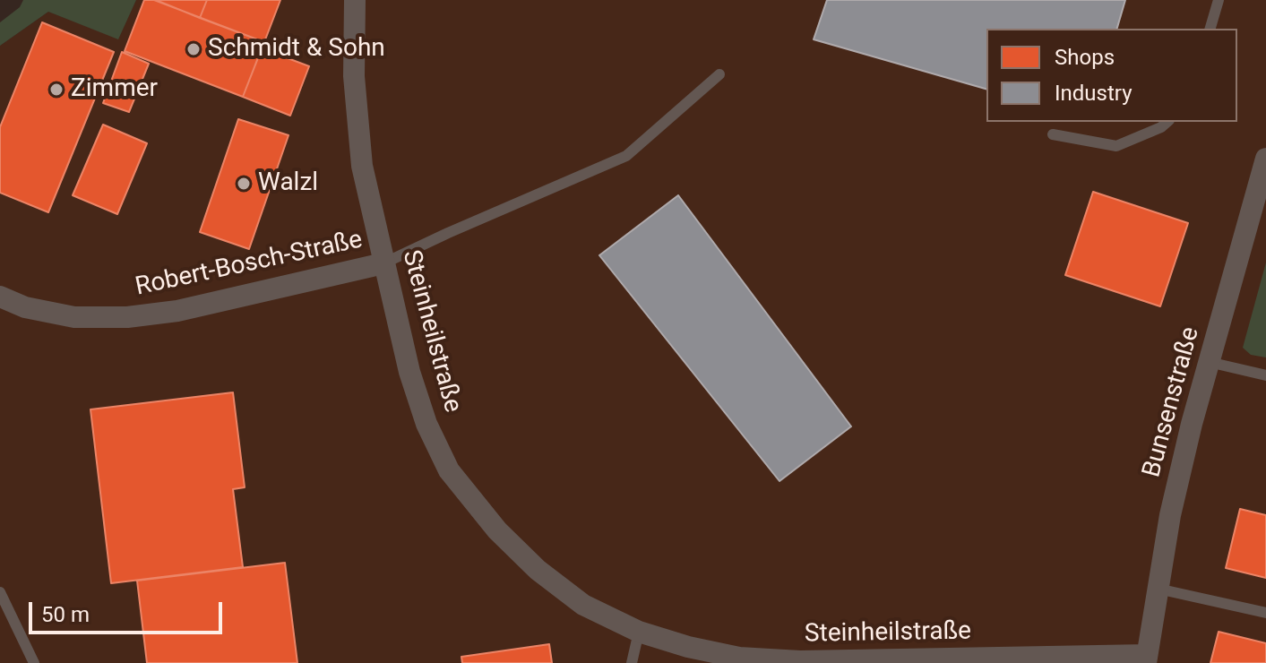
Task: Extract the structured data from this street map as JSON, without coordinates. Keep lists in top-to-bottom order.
{
  "streets": {
    "street": ["Robert-Bosch-Straße", "Steinheilstraße", "Bunsenstraße"]
  },
  "crossings": [
    ["Robert-Bosch-Straße", "Steinheilstraße"],
    ["Steinheilstraße", "Bunsenstraße"]
  ],
  "places": ["Schmidt & Sohn", "Zimmer", "Walzl"],
  "legend": ["Shops", "Industry"],
  "scale_bar": "50 m"
}
